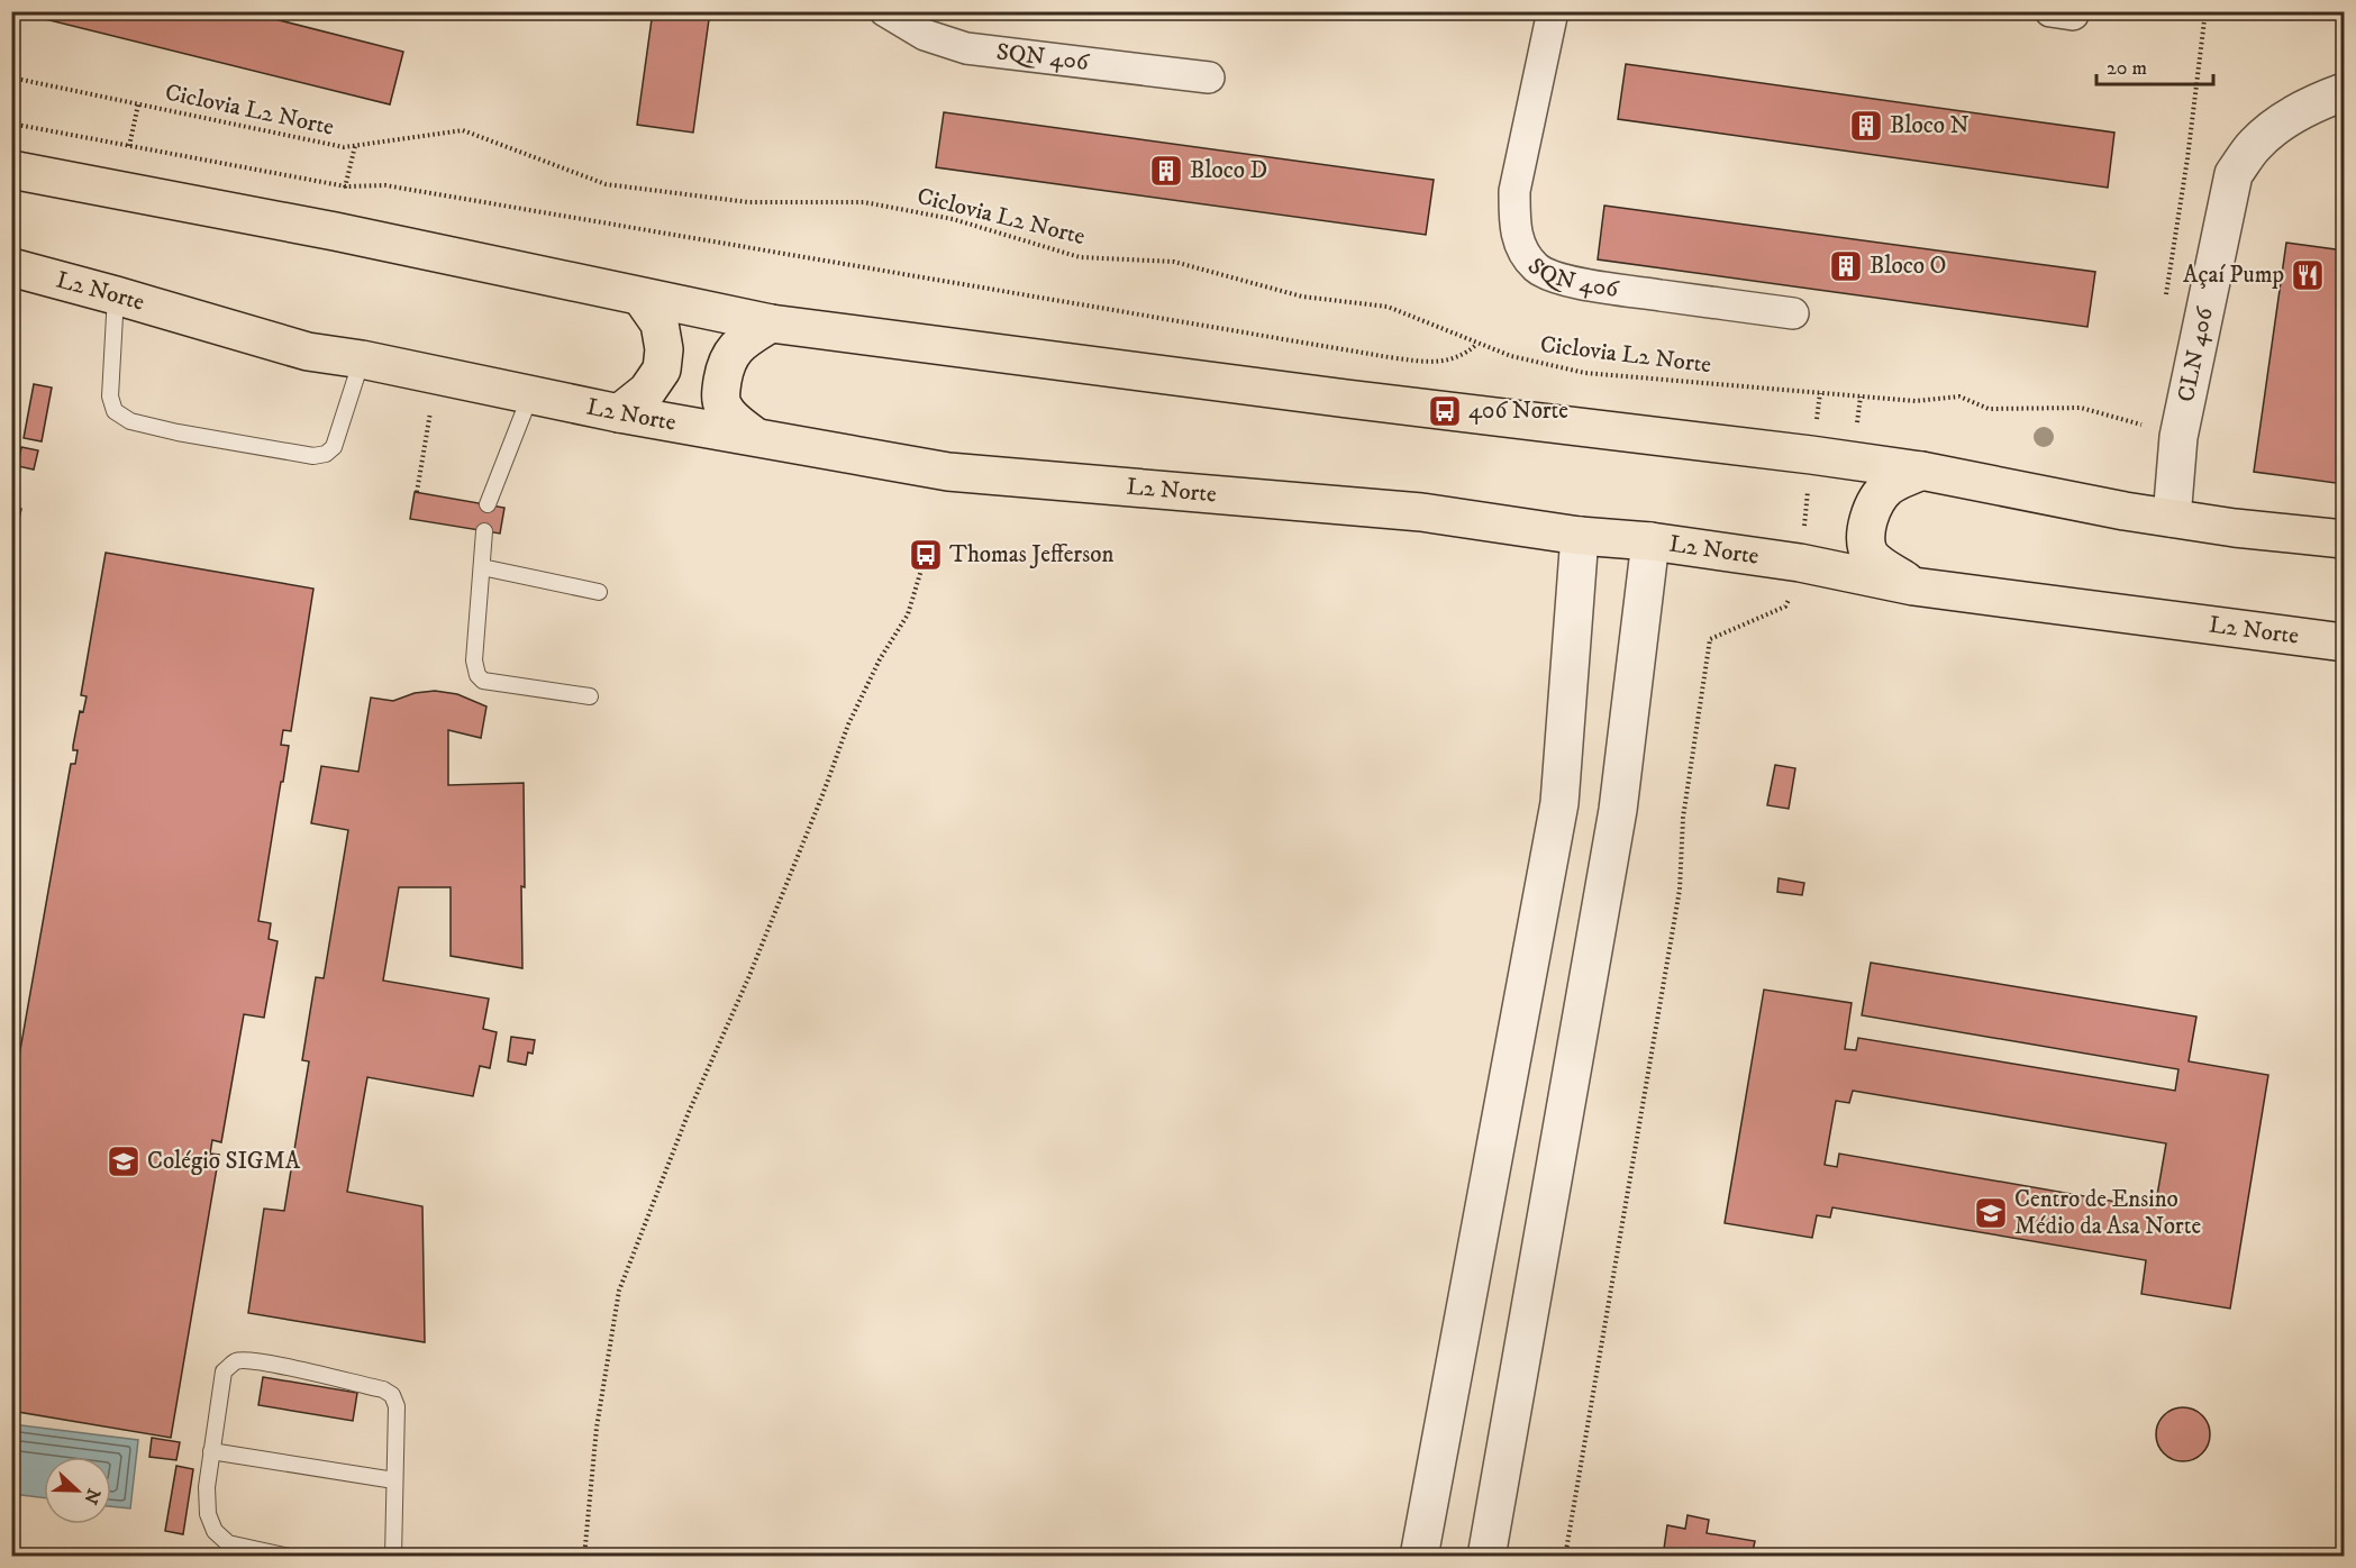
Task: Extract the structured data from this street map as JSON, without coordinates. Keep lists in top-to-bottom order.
{
  "streets": {
    "main road": ["L2 Norte"],
    "street": ["SQN 406", "CLN 406"],
    "path": ["Ciclovia L2 Norte"]
  },
  "crossings": [
    ["Ciclovia L2 Norte", "CLN 406"]
  ],
  "places": {
    "building": ["Bloco N", "Bloco D", "Bloco O"],
    "restaurant": ["Açaí Pump"],
    "bus stop": ["406 Norte", "Thomas Jefferson"],
    "school or university": ["Colégio SIGMA", "Centro de Ensino Médio da Asa Norte"]
  },
  "scale_bar": "20 m",
  "north": "right"
}
